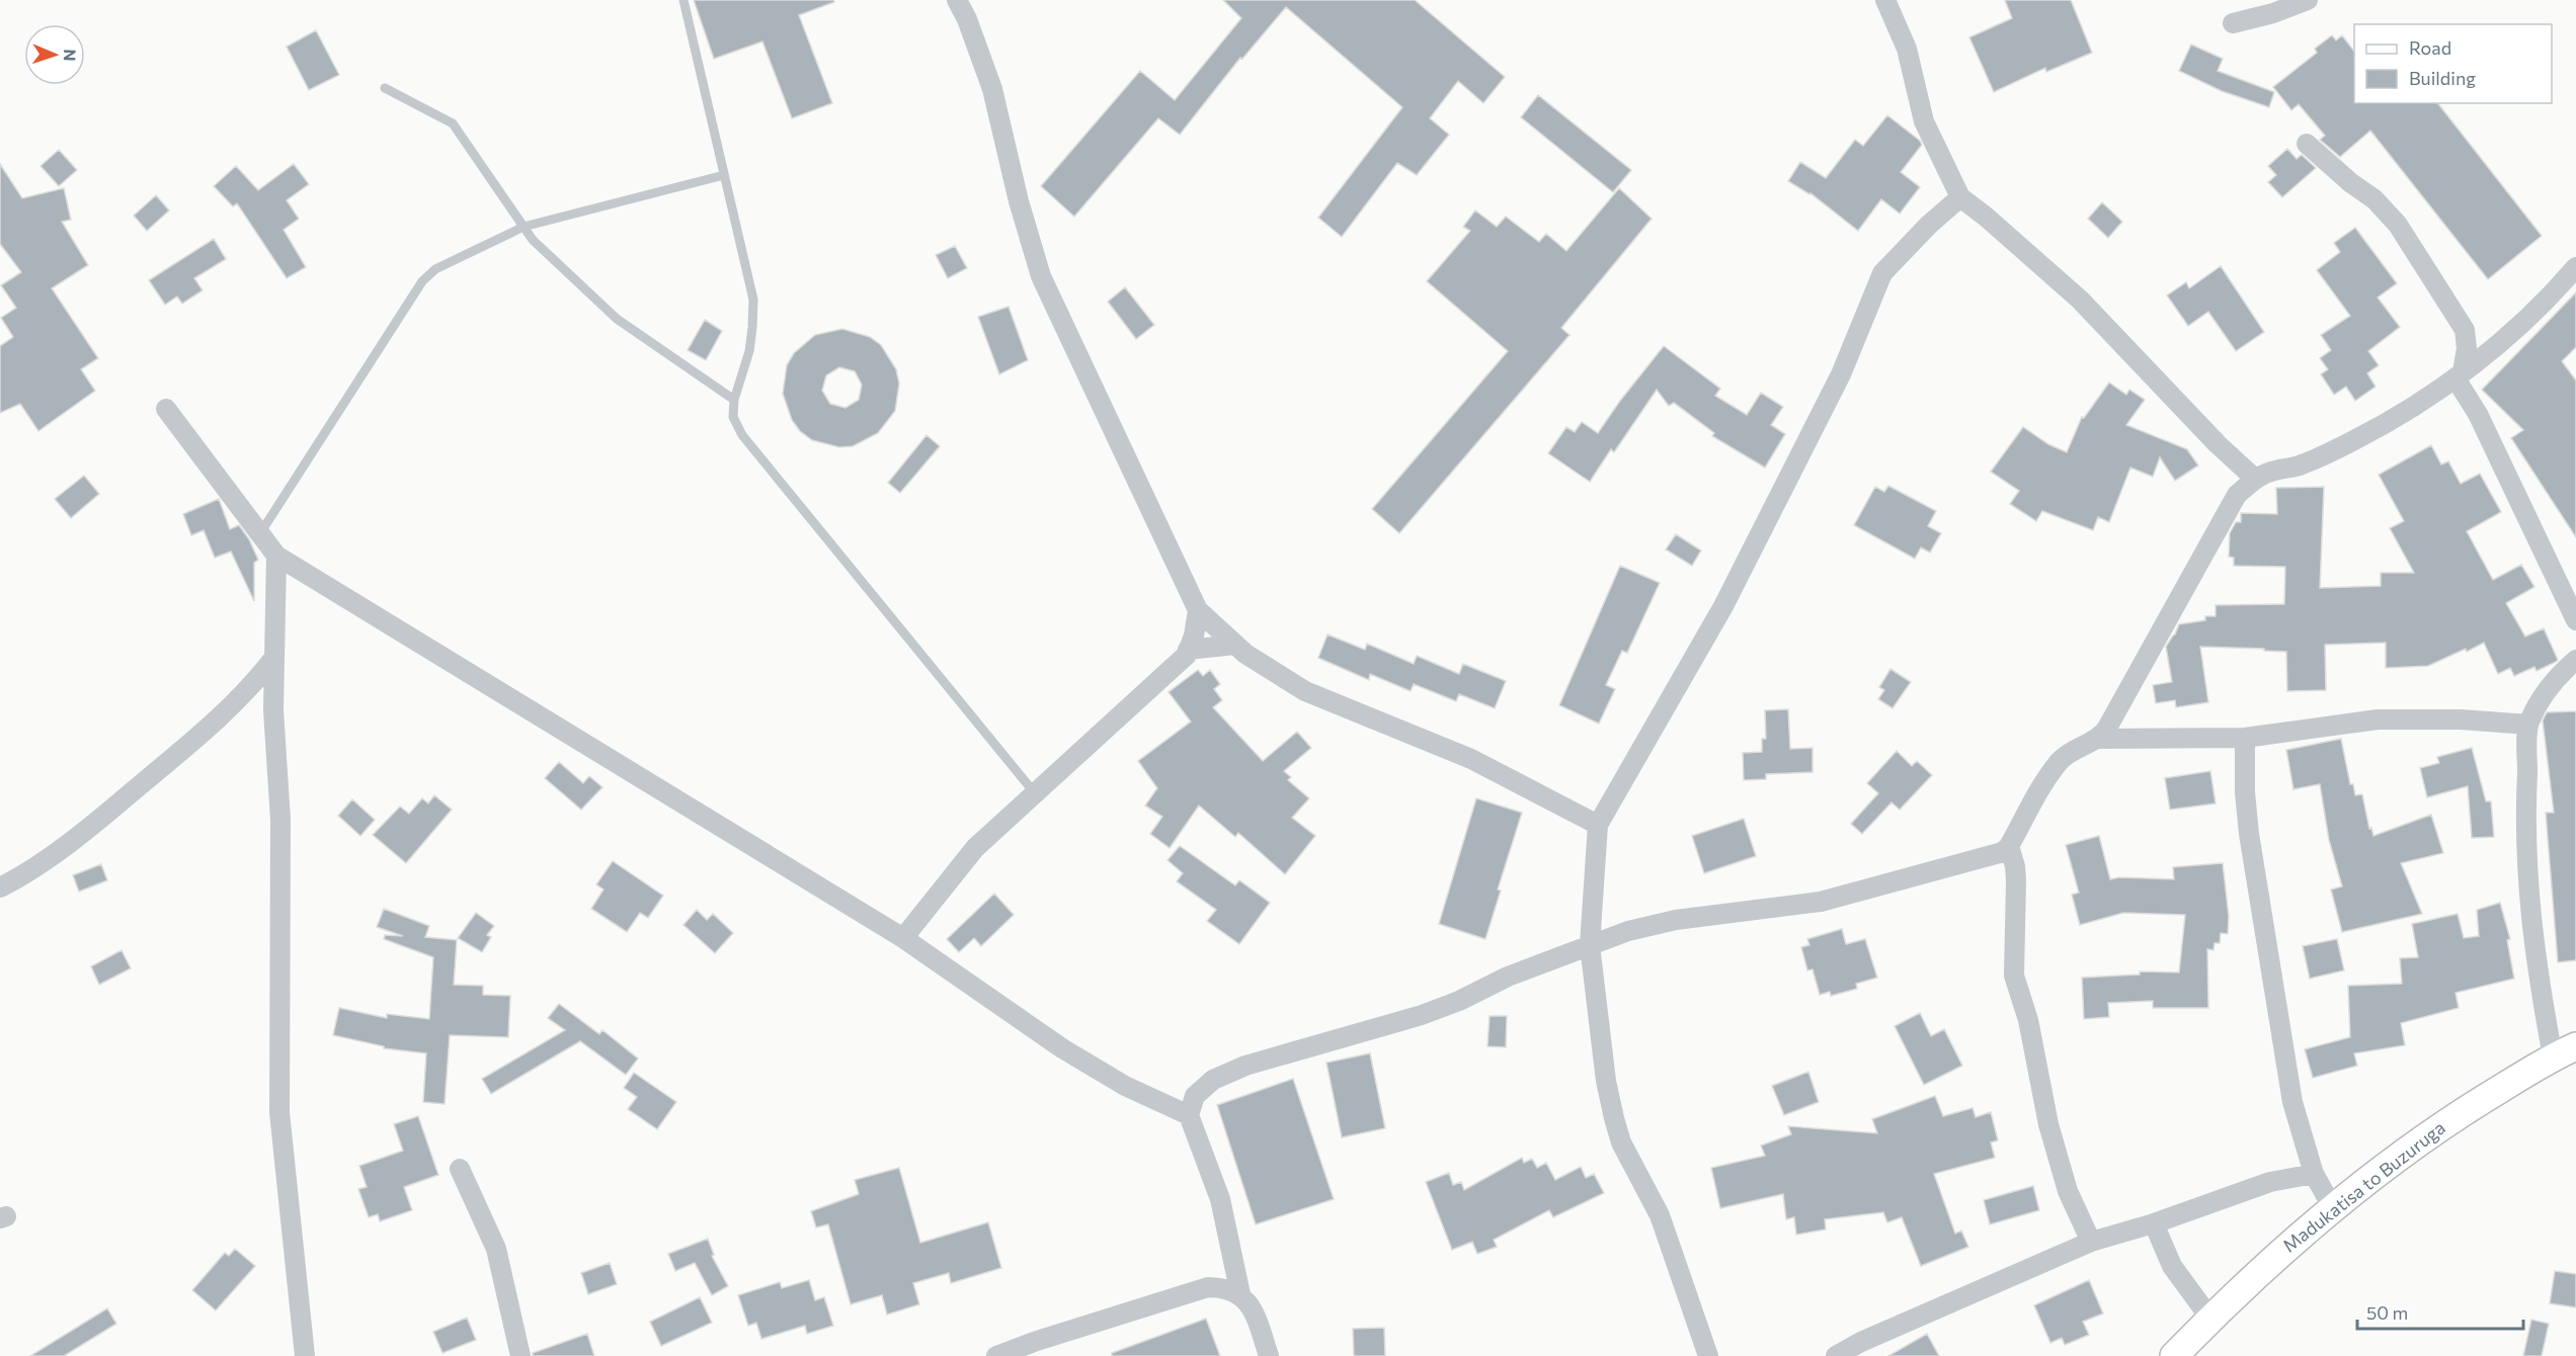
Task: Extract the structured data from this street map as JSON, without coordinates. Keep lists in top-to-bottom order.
{
  "streets": {
    "main road": ["Madukatisa to Buzuruga"]
  },
  "legend": ["Road", "Building"],
  "scale_bar": "50 m",
  "north": "right"
}
